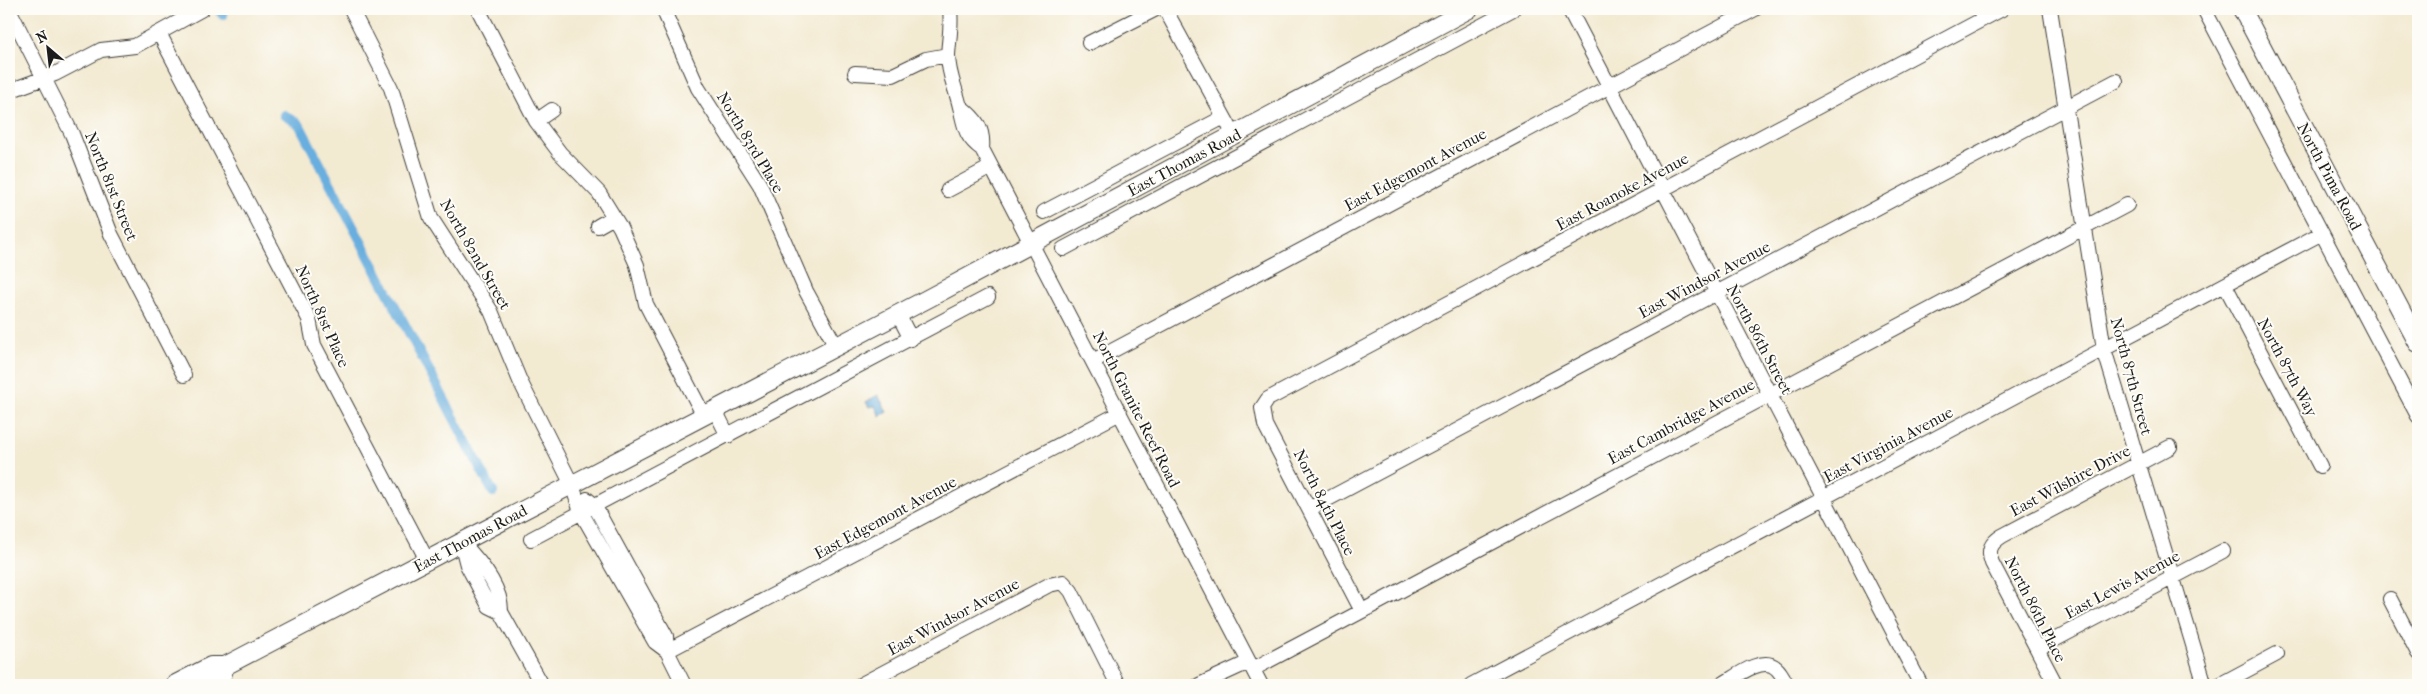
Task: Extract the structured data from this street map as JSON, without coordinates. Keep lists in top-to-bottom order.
{
  "streets": {
    "main road": ["East Thomas Road", "North Pima Road"],
    "street": [
      "North 83rd Place",
      "East Edgemont Avenue",
      "North 81st Street",
      "East Roanoke Avenue",
      "North 82nd Street",
      "East Windsor Avenue",
      "North 81st Place",
      "North 86th Street",
      "North 87th Way",
      "North 87th Street",
      "North Granite Reef Road",
      "East Cambridge Avenue",
      "East Virginia Avenue",
      "East Wilshire Drive",
      "North 84th Place",
      "East Lewis Avenue",
      "North 86th Place"
    ]
  },
  "crossings": [
    ["North 83rd Place", "East Thomas Road"],
    ["East Thomas Road", "North 82nd Street"],
    ["East Thomas Road", "North 81st Place"],
    ["East Thomas Road", "North Granite Reef Road"],
    ["East Edgemont Avenue", "North 82nd Street"],
    ["East Edgemont Avenue", "North 86th Street"],
    ["East Edgemont Avenue", "North Granite Reef Road"],
    ["East Roanoke Avenue", "North 86th Street"],
    ["East Roanoke Avenue", "North 84th Place"],
    ["East Windsor Avenue", "North 86th Street"],
    ["East Windsor Avenue", "North 87th Street"],
    ["East Windsor Avenue", "North 84th Place"],
    ["North 86th Street", "East Cambridge Avenue"],
    ["North 86th Street", "East Virginia Avenue"],
    ["North 87th Way", "East Virginia Avenue"],
    ["North 87th Street", "East Cambridge Avenue"],
    ["North 87th Street", "East Virginia Avenue"],
    ["North 87th Street", "East Wilshire Drive"],
    ["North 87th Street", "East Lewis Avenue"],
    ["North Granite Reef Road", "East Cambridge Avenue"],
    ["East Cambridge Avenue", "North 84th Place"],
    ["East Wilshire Drive", "North 86th Place"],
    ["East Lewis Avenue", "North 86th Place"]
  ],
  "north": "top left"
}
